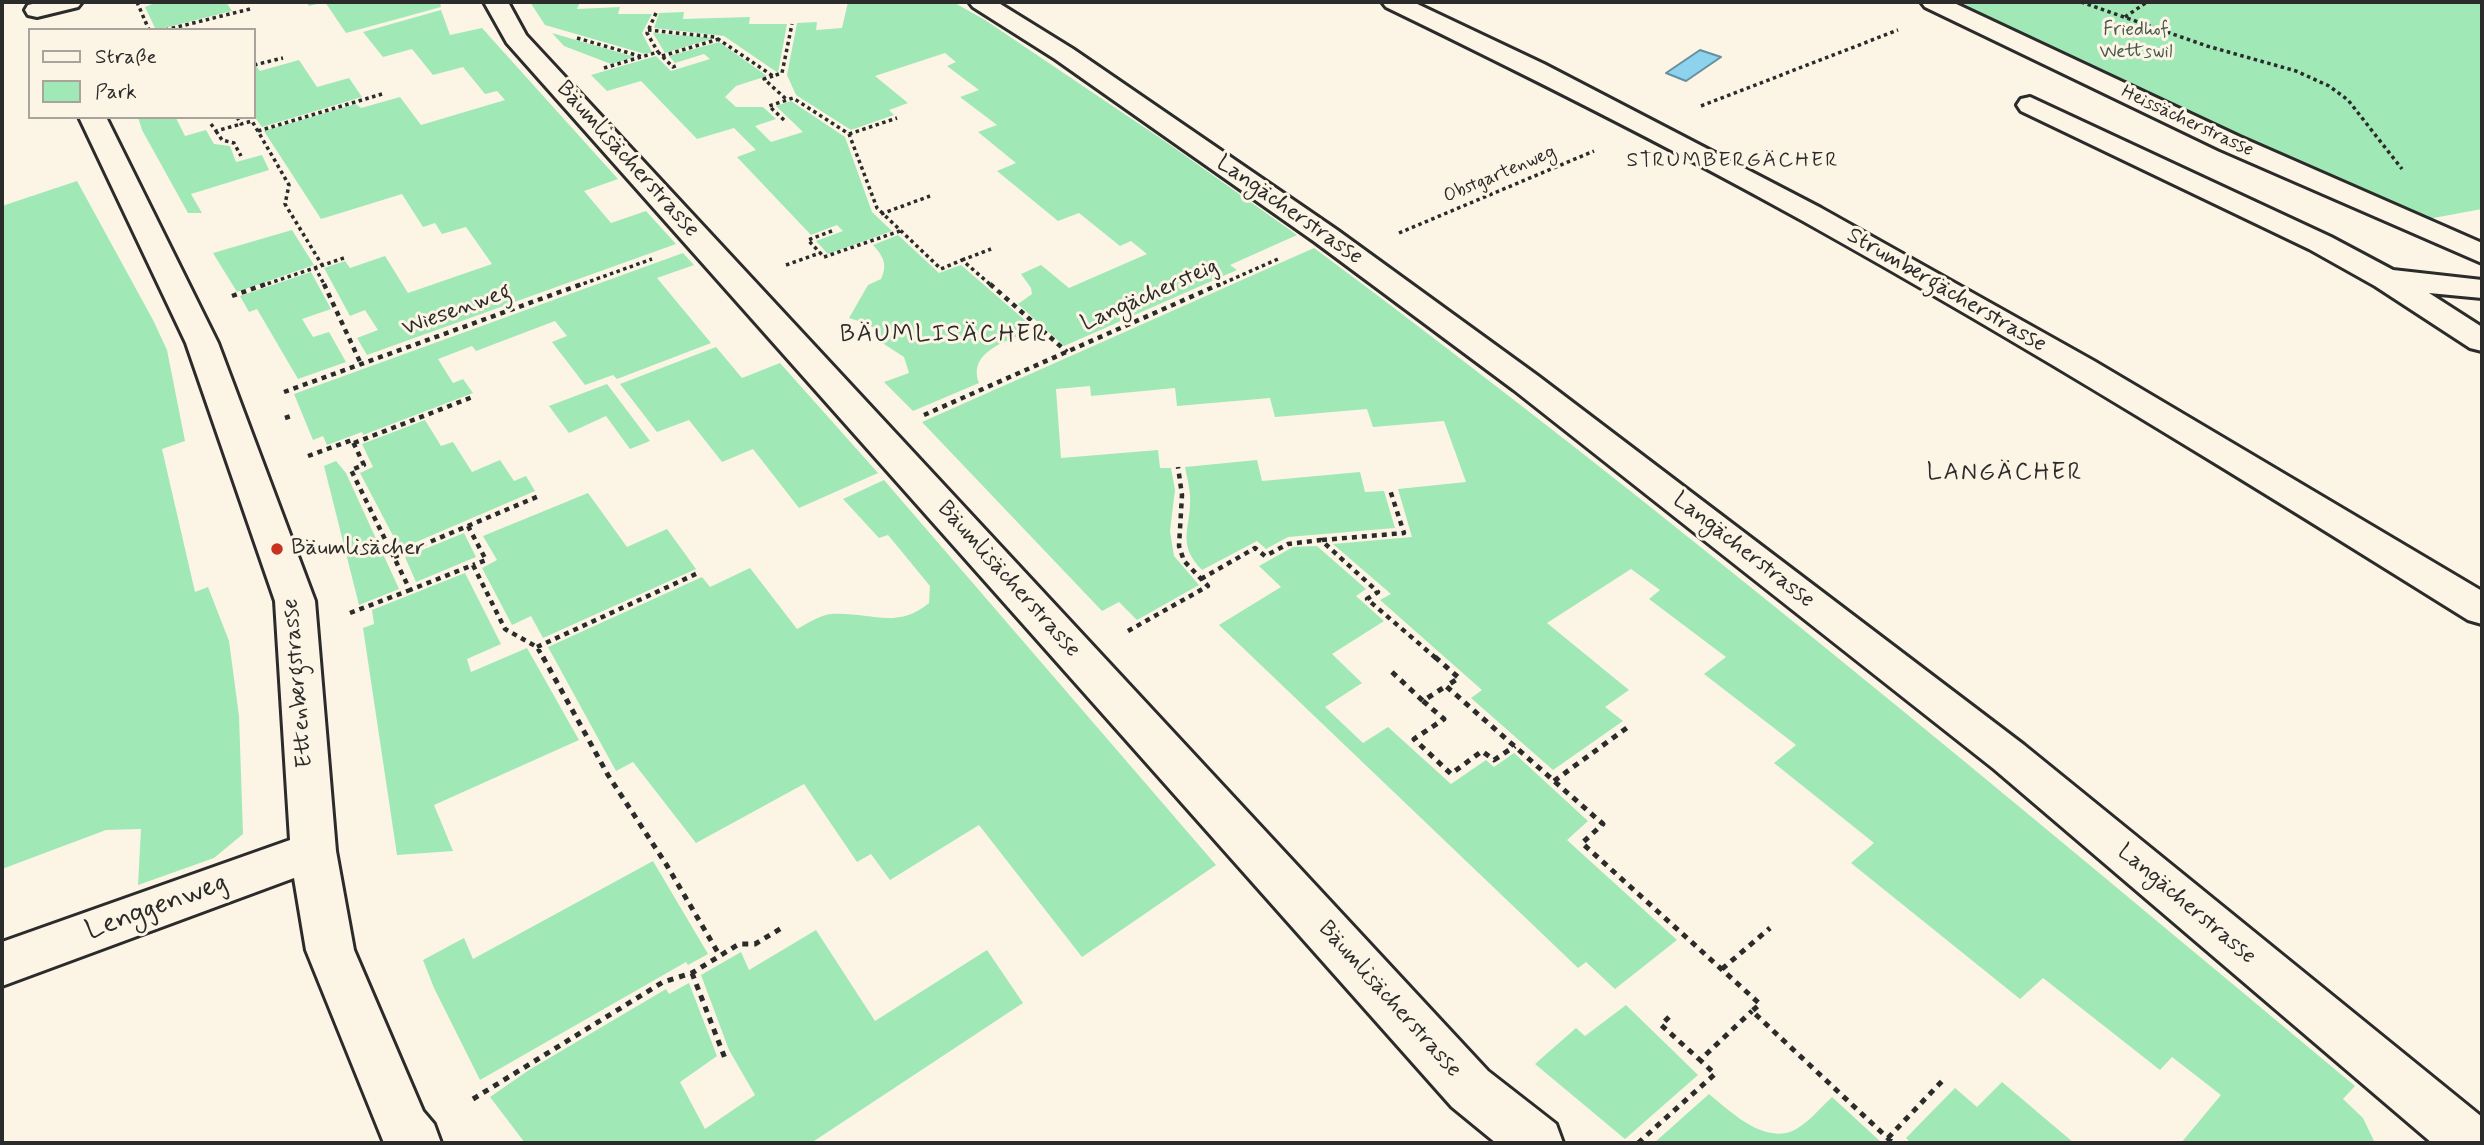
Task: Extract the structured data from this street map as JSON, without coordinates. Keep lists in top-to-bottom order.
{
  "streets": {
    "street": [
      "Heissächerstrasse",
      "Bäumlisächerstrasse",
      "Langächerstrasse",
      "Strumbergächerstrasse",
      "Ettenbergstrasse",
      "Lenggenweg"
    ],
    "path": ["Obstgartenweg", "Langächersteig", "Wiesenweg"]
  },
  "crossings": [
    ["Ettenbergstrasse", "Lenggenweg"]
  ],
  "districts": ["STRUMBERGÄCHER", "BÄUMLISÄCHER", "LANGÄCHER"],
  "parks": ["Friedhof Wettswil"],
  "places": ["Bäumlisächer"],
  "legend": ["Straße", "Park"]
}
